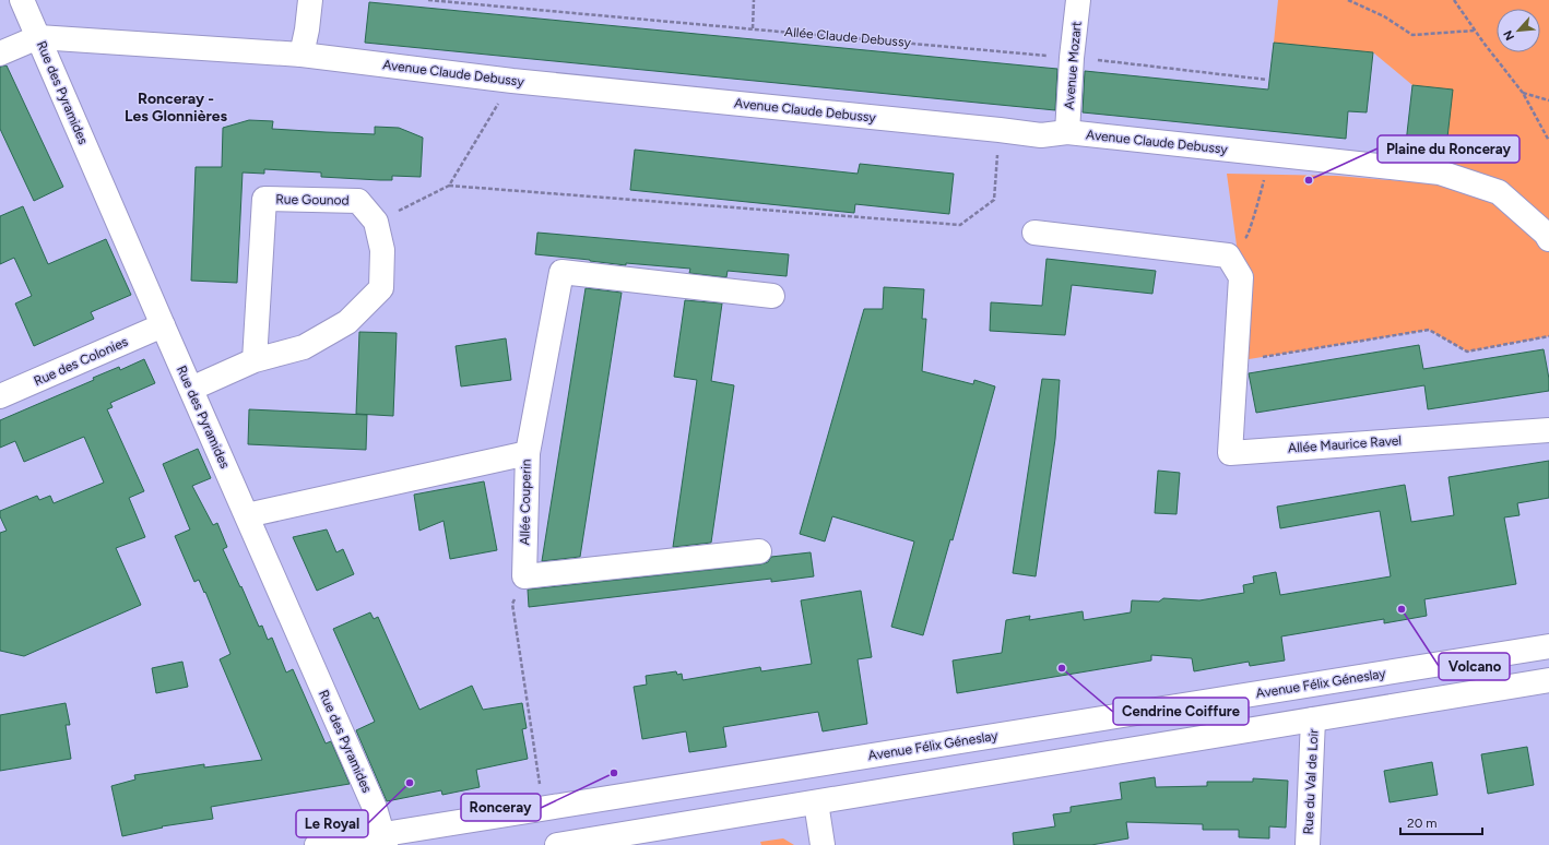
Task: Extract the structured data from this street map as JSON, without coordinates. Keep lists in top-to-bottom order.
{
  "streets": {
    "street": [
      "Avenue Mozart",
      "Avenue Claude Debussy",
      "Rue des Pyramides",
      "Rue Gounod",
      "Rue des Colonies",
      "Allée Maurice Ravel",
      "Allée Couperin",
      "Avenue Félix Géneslay",
      "Rue du Val de Loir"
    ],
    "path": ["Allée Claude Debussy"]
  },
  "crossings": [
    ["Allée Claude Debussy", "Avenue Mozart"],
    ["Avenue Mozart", "Avenue Claude Debussy"],
    ["Avenue Claude Debussy", "Rue des Pyramides"],
    ["Rue des Pyramides", "Rue Gounod"],
    ["Rue des Pyramides", "Rue des Colonies"],
    ["Rue des Pyramides", "Allée Couperin"],
    ["Rue des Pyramides", "Avenue Félix Géneslay"]
  ],
  "districts": ["Ronceray - Les Glonnières"],
  "places": [
    "Plaine du Ronceray",
    "Volcano",
    "Cendrine Coiffure",
    "Ronceray",
    "Le Royal"
  ],
  "scale_bar": "20 m",
  "north": "bottom left"
}
